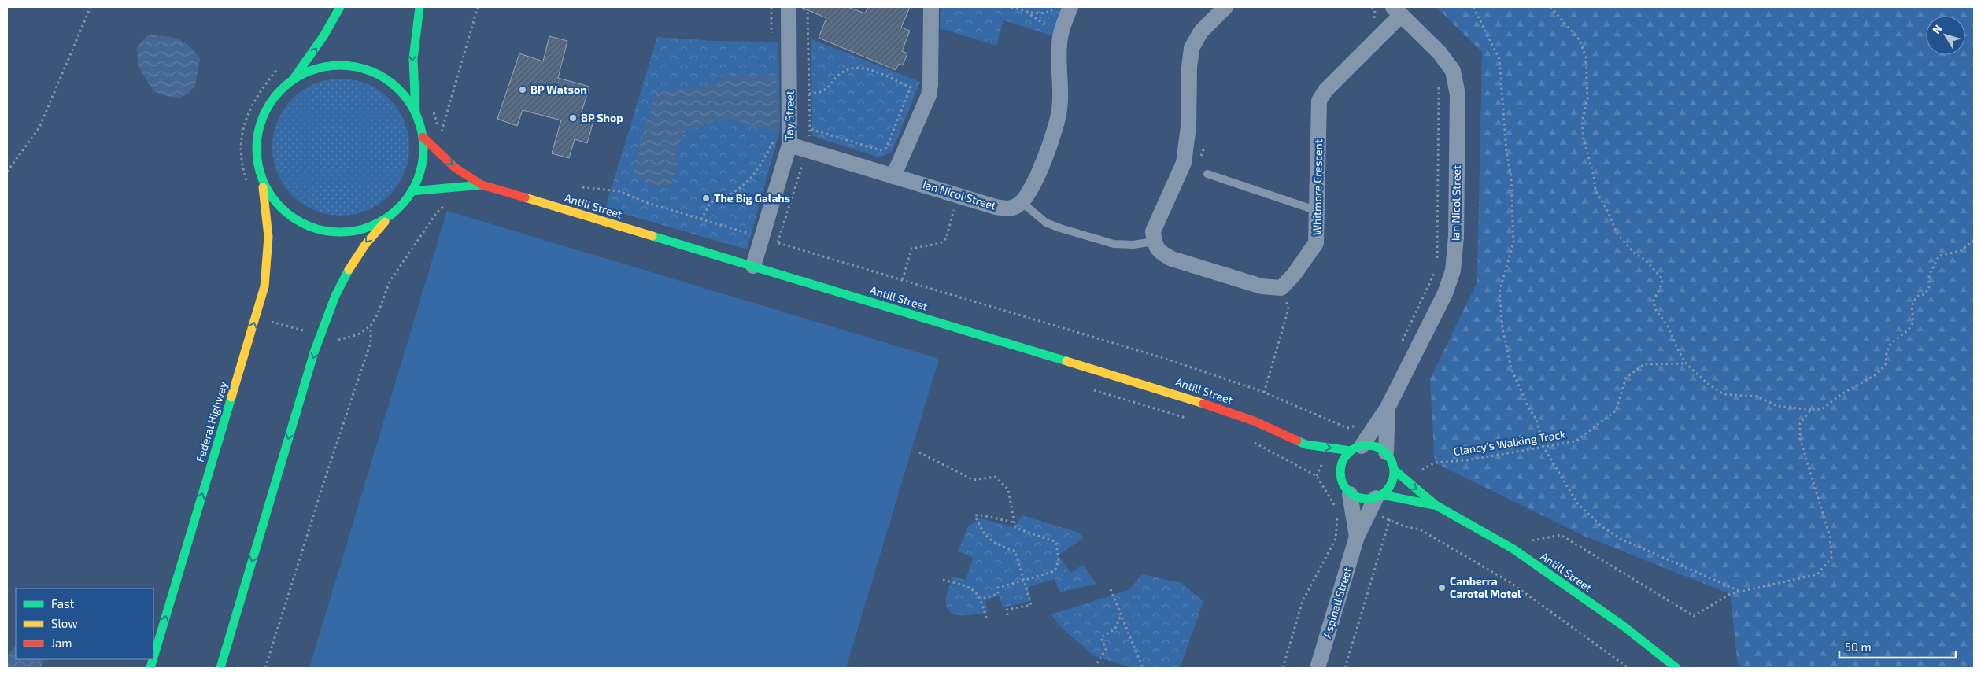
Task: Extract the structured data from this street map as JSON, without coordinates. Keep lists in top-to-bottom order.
{
  "streets": {
    "main road": ["Antill Street", "Federal Highway"],
    "street": [
      "Tay Street",
      "Whitmore Crescent",
      "Ian Nicol Street",
      "Aspinall Street"
    ],
    "path": ["Clancy's Walking Track"]
  },
  "crossings": [
    ["Tay Street", "Ian Nicol Street"],
    ["Tay Street", "Antill Street"],
    ["Whitmore Crescent", "Ian Nicol Street"],
    ["Ian Nicol Street", "Antill Street"],
    ["Ian Nicol Street", "Aspinall Street"],
    ["Antill Street", "Aspinall Street"]
  ],
  "places": [
    "BP Watson",
    "BP Shop",
    "The Big Galahs",
    "Canberra Carotel Motel"
  ],
  "legend": ["Fast", "Slow", "Jam"],
  "scale_bar": "50 m",
  "north": "top left"
}
